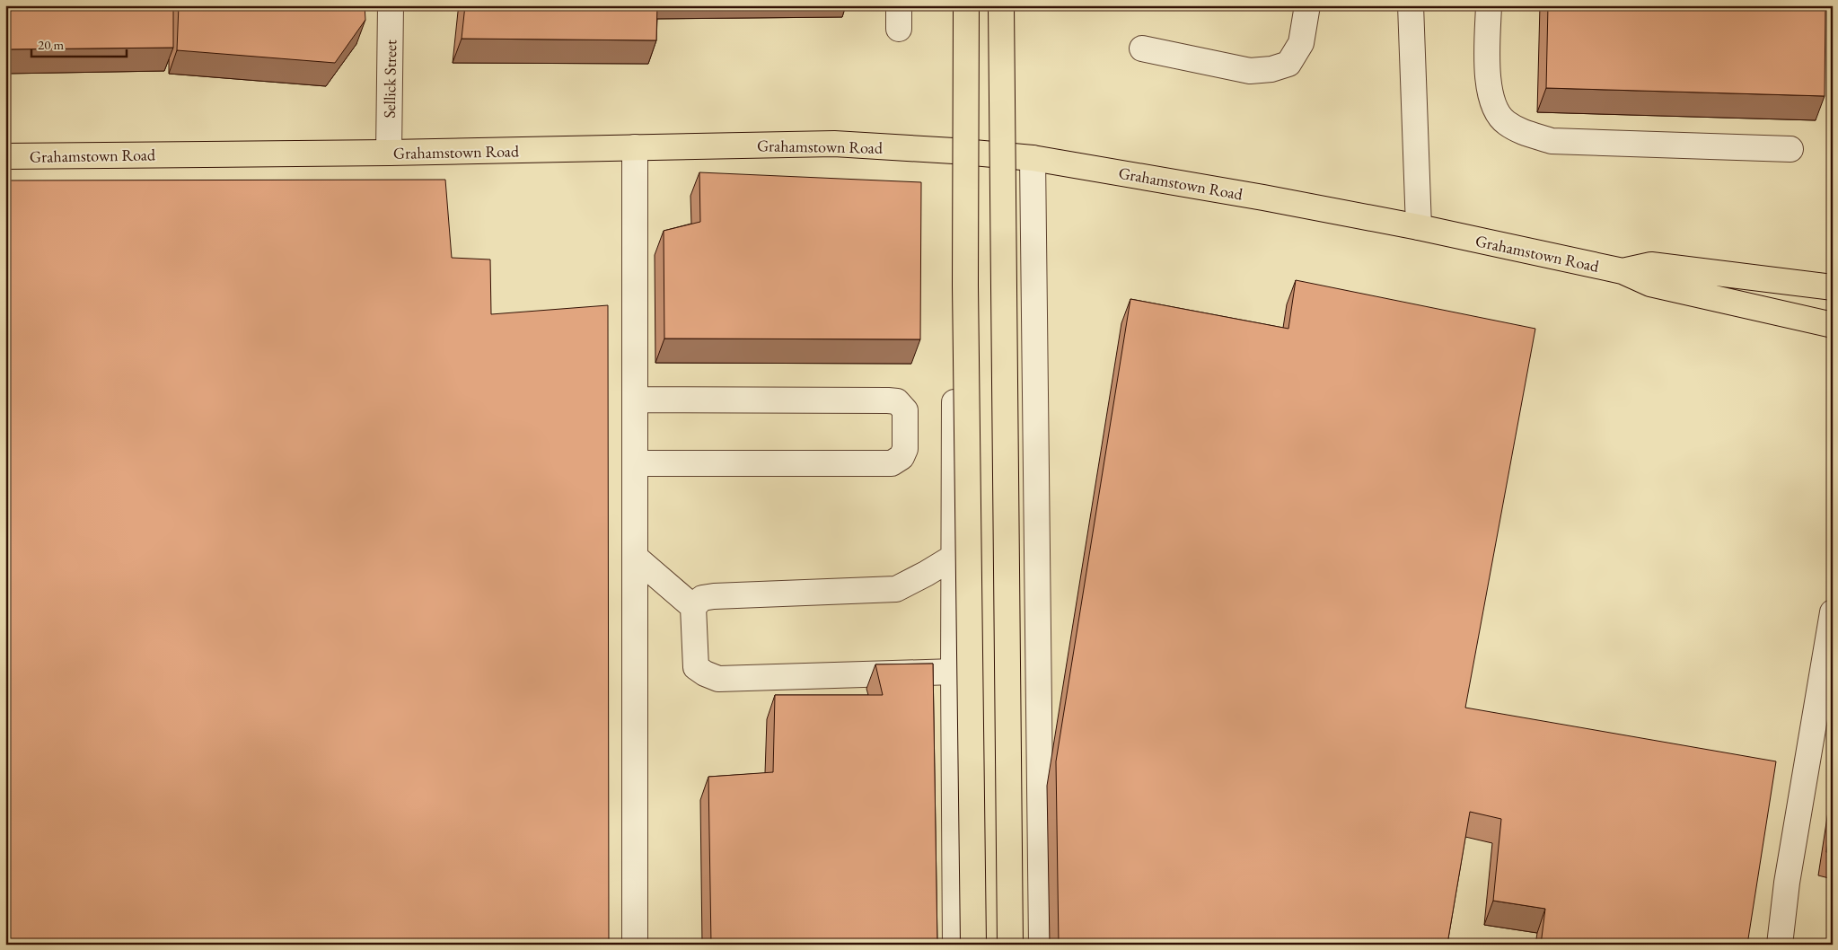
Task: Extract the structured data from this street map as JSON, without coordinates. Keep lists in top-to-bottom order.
{
  "streets": {
    "main road": ["Grahamstown Road"],
    "street": ["Sellick Street"]
  },
  "crossings": [
    ["Sellick Street", "Grahamstown Road"]
  ],
  "scale_bar": "20 m"
}
